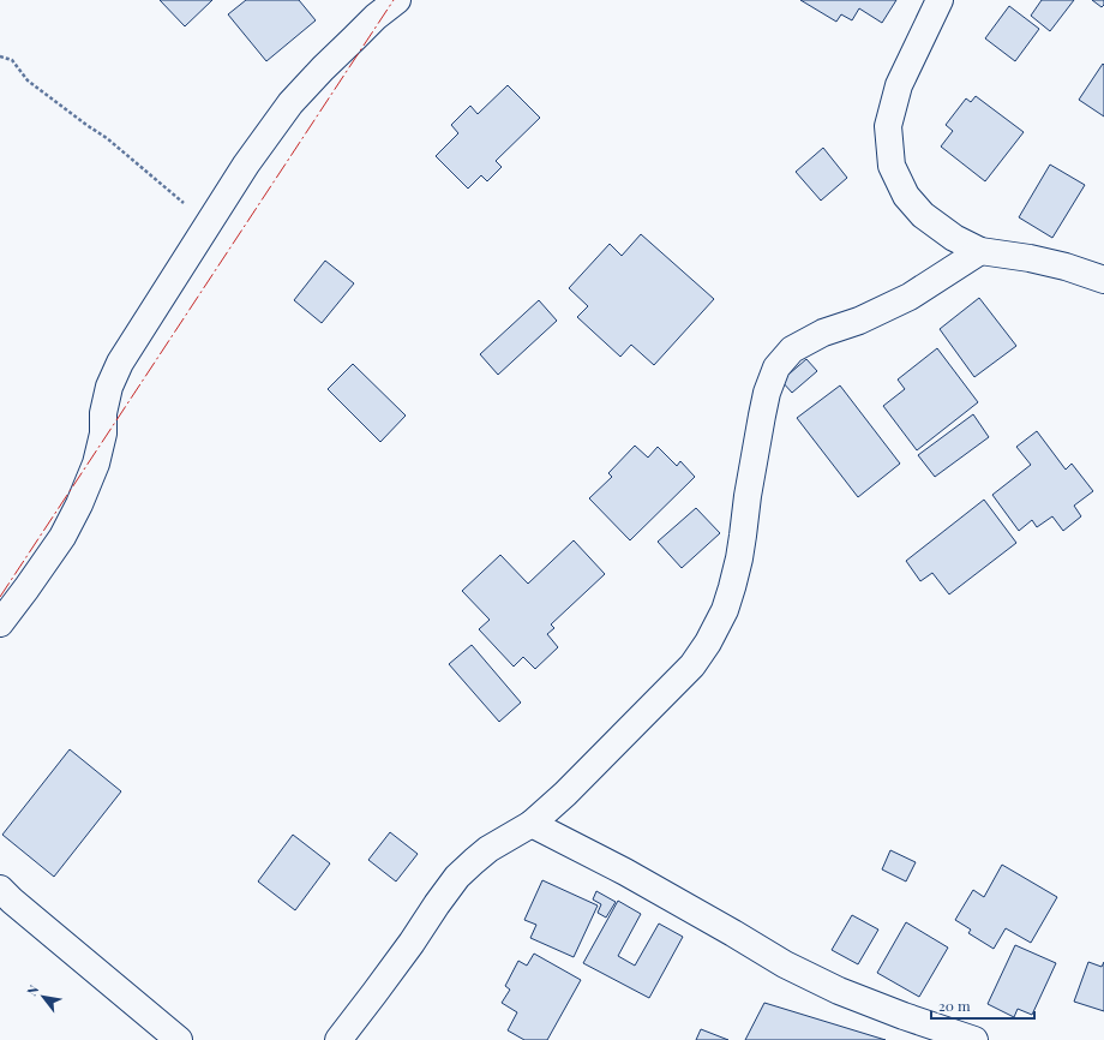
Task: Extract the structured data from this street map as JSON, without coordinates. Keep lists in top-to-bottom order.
{
  "scale_bar": "20 m",
  "north": "top left"
}
